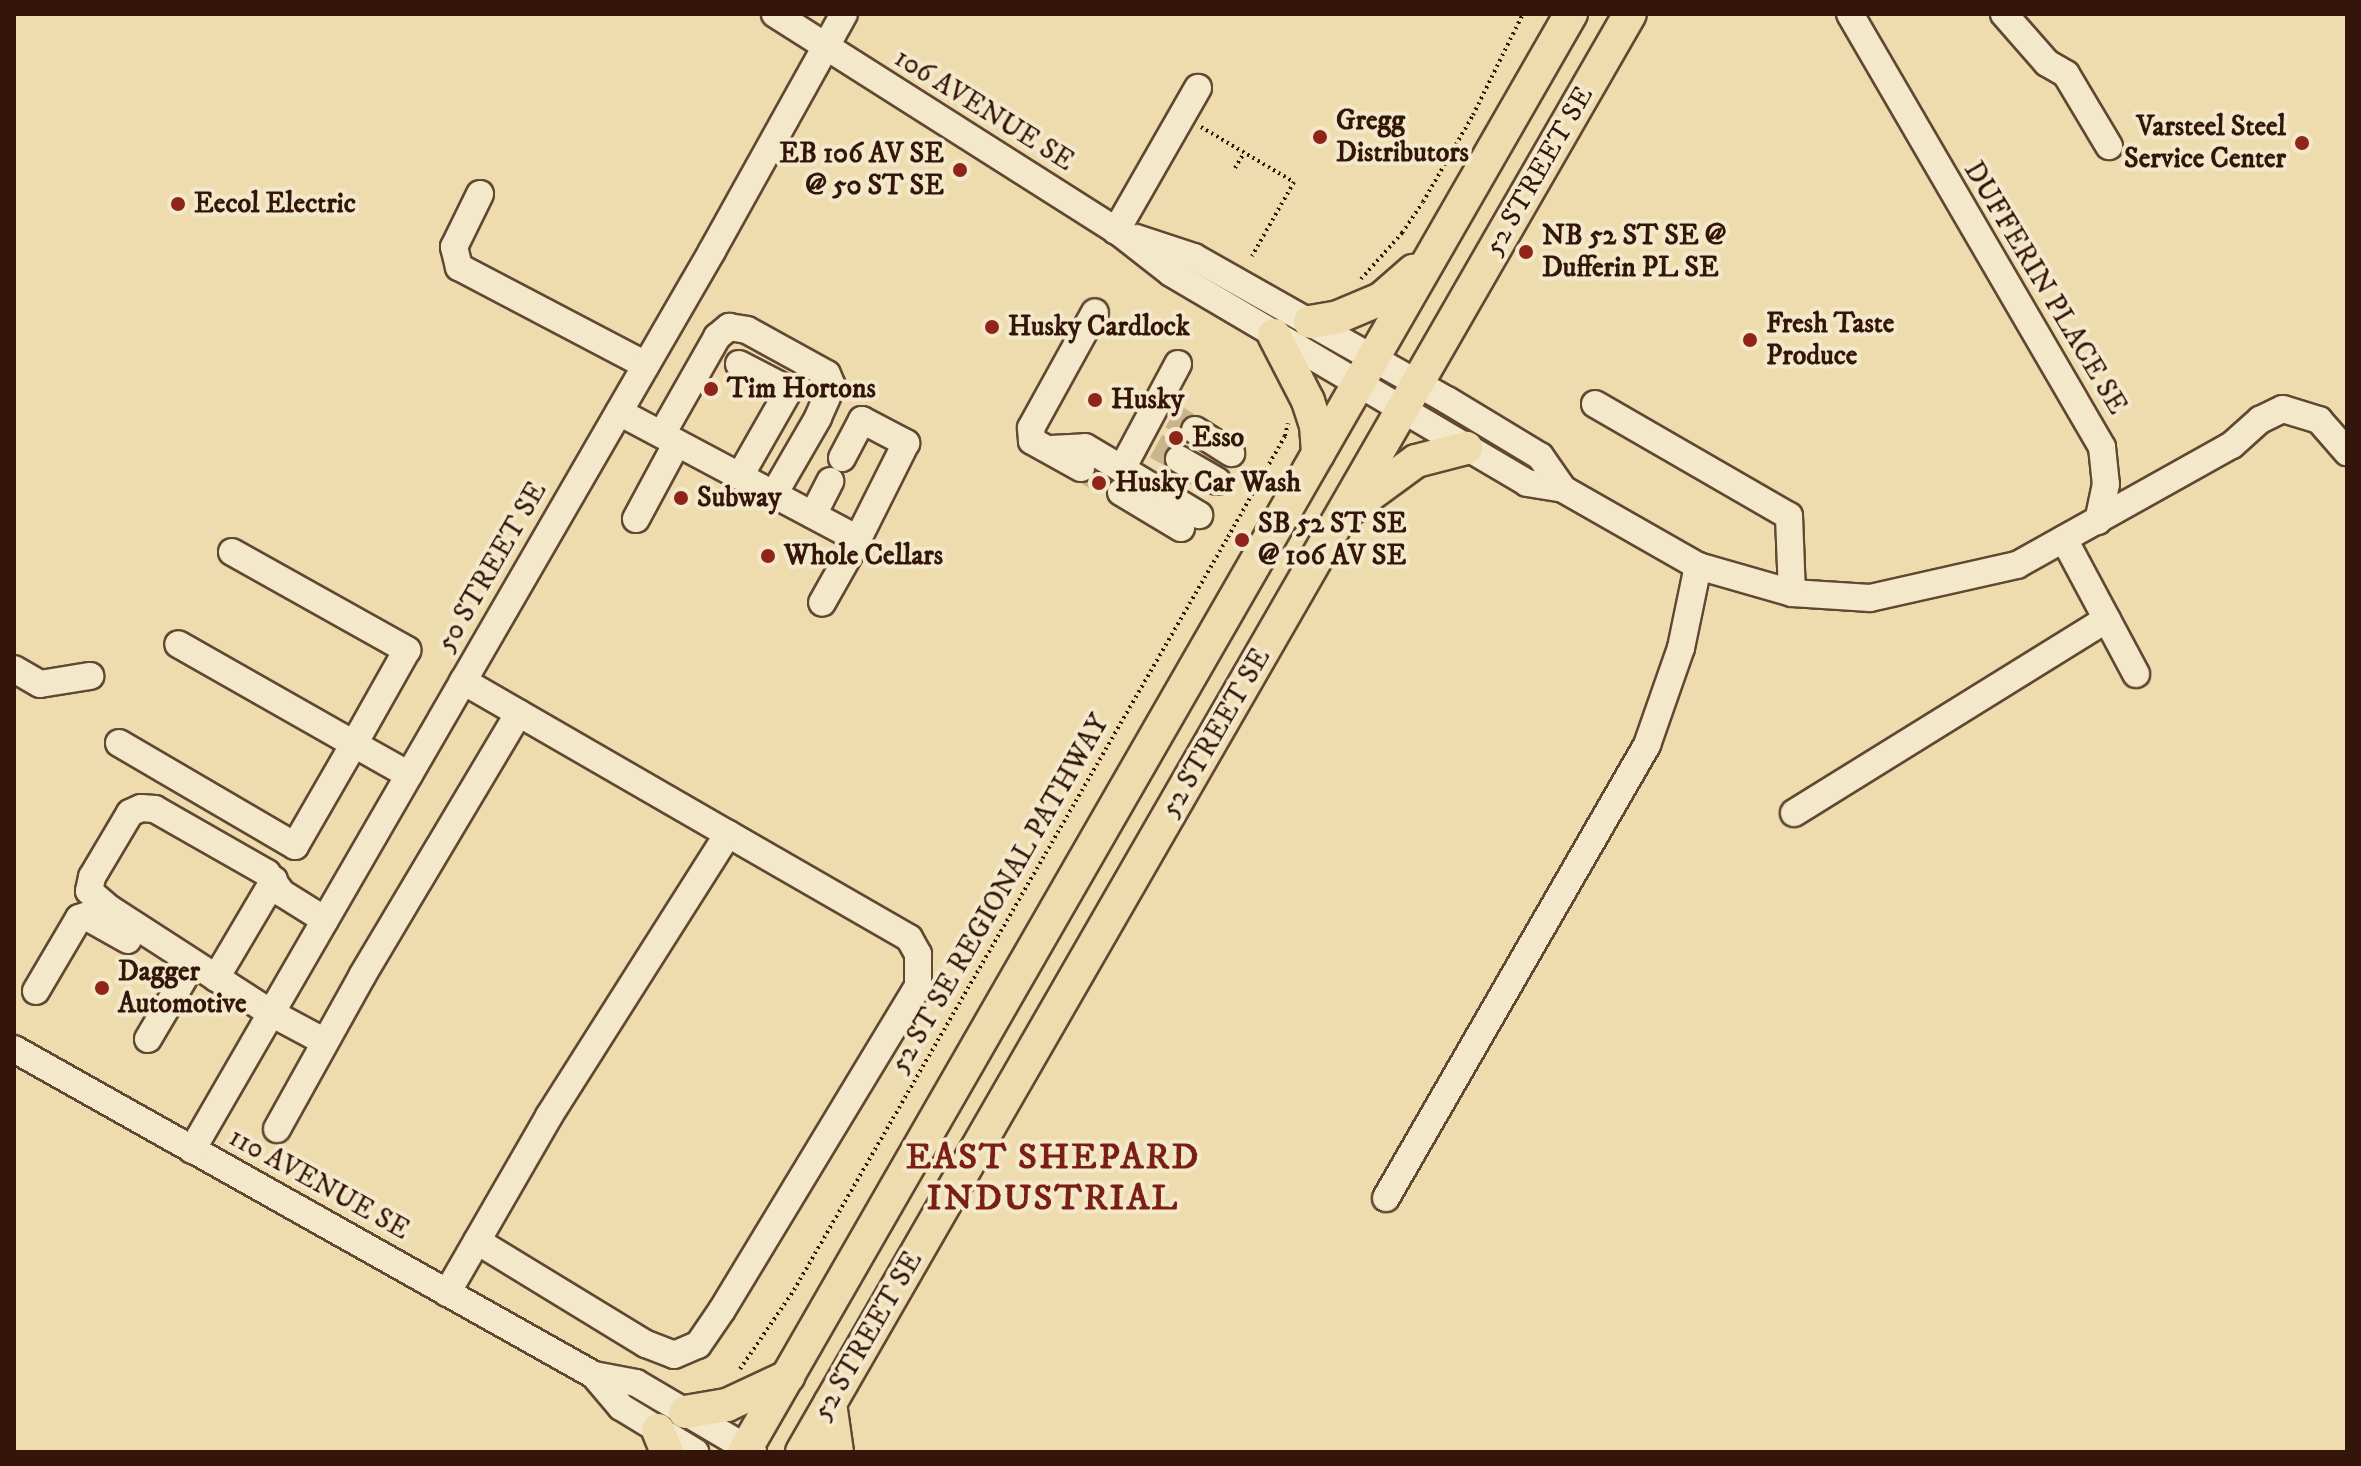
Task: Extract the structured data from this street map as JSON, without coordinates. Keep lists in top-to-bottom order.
{
  "streets": {
    "main road": ["52 STREET SE"],
    "street": [
      "106 AVENUE SE",
      "DUFFERIN PLACE SE",
      "50 STREET SE",
      "110 AVENUE SE"
    ],
    "path": ["52 ST SE REGIONAL PATHWAY"]
  },
  "crossings": [
    ["106 AVENUE SE", "52 STREET SE"],
    ["106 AVENUE SE", "50 STREET SE"],
    ["52 STREET SE", "110 AVENUE SE"],
    ["50 STREET SE", "110 AVENUE SE"]
  ],
  "districts": ["EAST SHEPARD INDUSTRIAL"],
  "places": [
    "Gregg Distributors",
    "Varsteel Steel Service Center",
    "EB 106 AV SE @ 50 ST SE",
    "Eecol Electric",
    "NB 52 ST SE @ Dufferin PL SE",
    "Husky Cardlock",
    "Fresh Taste Produce",
    "Tim Hortons",
    "Husky",
    "Esso",
    "Husky Car Wash",
    "Subway",
    "SB 52 ST SE @ 106 AV SE",
    "Whole Cellars",
    "Dagger Automotive"
  ]
}
